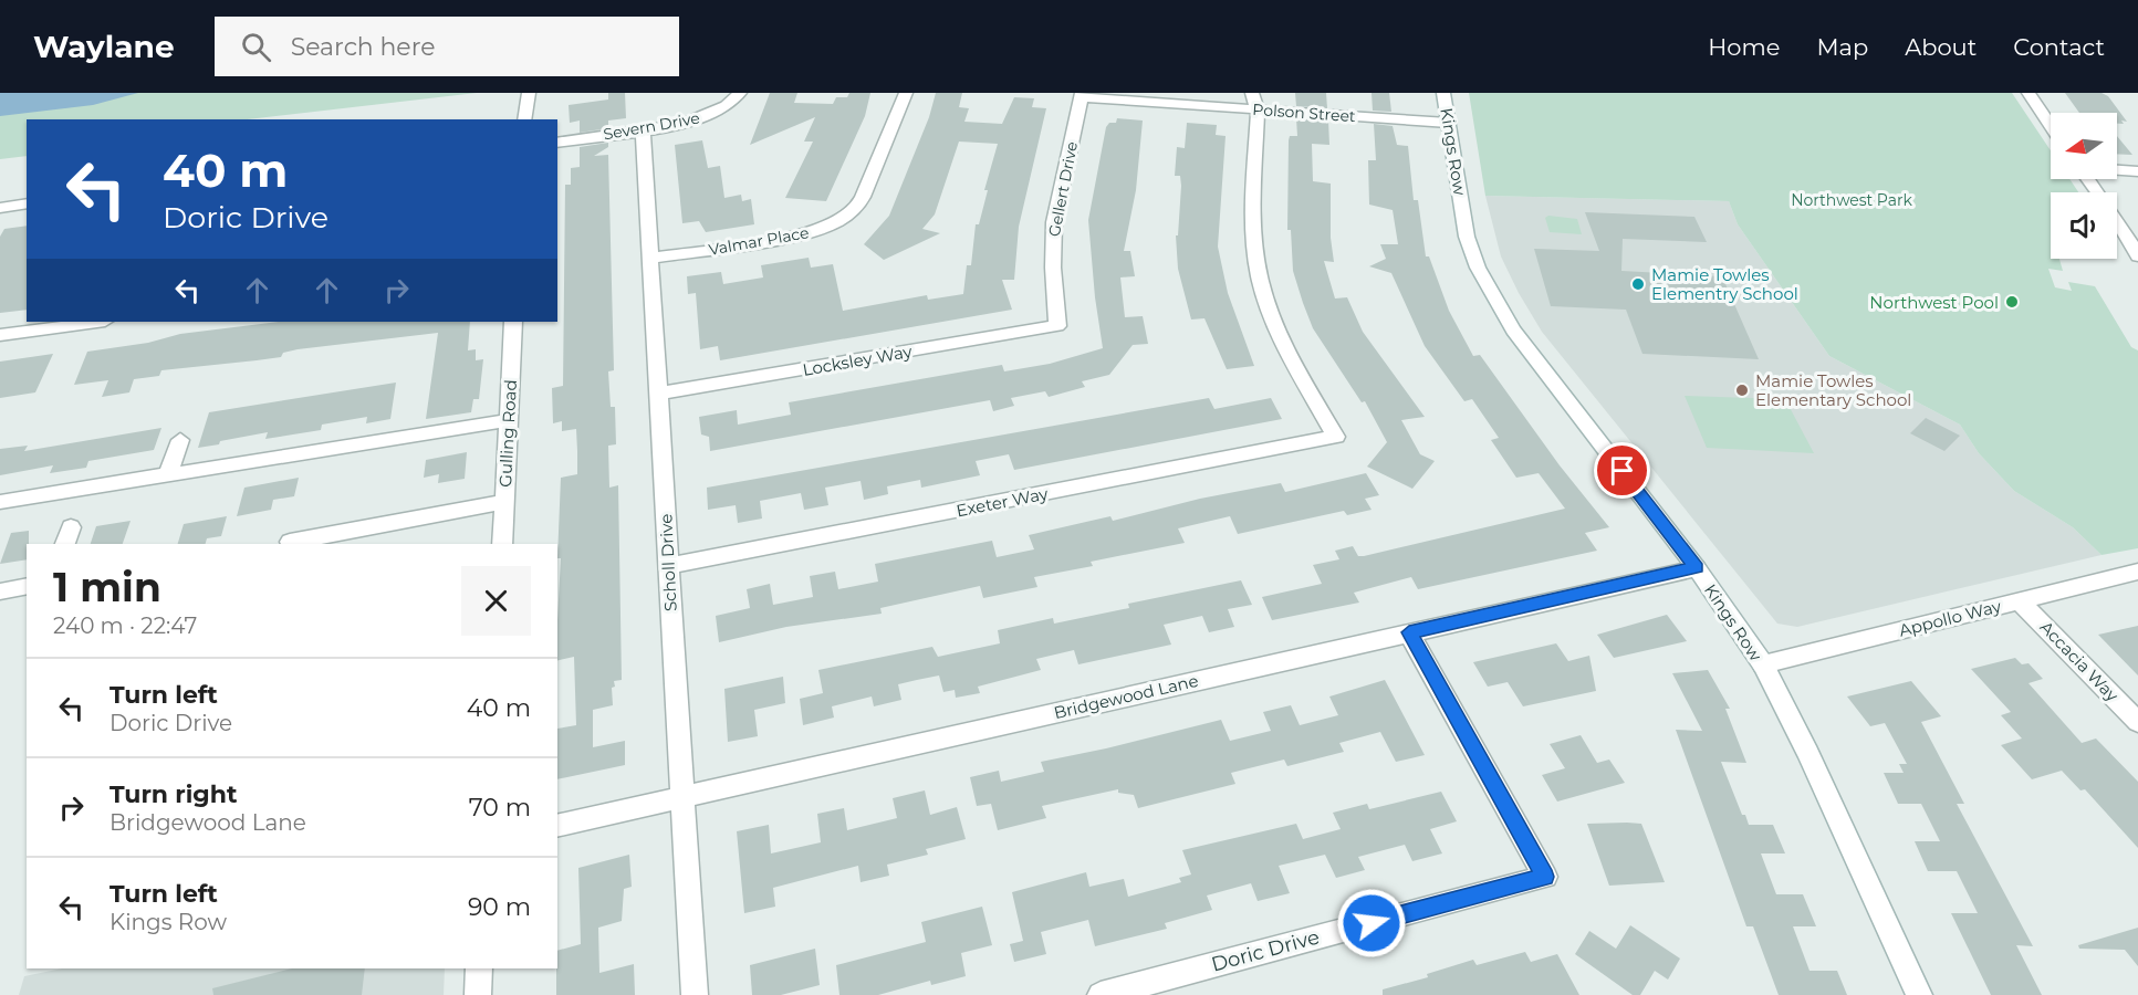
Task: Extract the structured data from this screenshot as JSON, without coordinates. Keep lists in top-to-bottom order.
{
  "streets": {
    "street": [
      "Polson Street",
      "Severn Drive",
      "Kings Row",
      "Gellert Drive",
      "Valmar Place",
      "Locksley Way",
      "Gulling Road",
      "Exeter Way",
      "Scholl Drive",
      "Appollo Way",
      "Accacia Way",
      "Bridgewood Lane",
      "Doric Drive"
    ]
  },
  "crossings": [
    ["Polson Street", "Kings Row"],
    ["Polson Street", "Gellert Drive"],
    ["Polson Street", "Exeter Way"],
    ["Severn Drive", "Scholl Drive"],
    ["Kings Row", "Appollo Way"],
    ["Kings Row", "Bridgewood Lane"],
    ["Gellert Drive", "Locksley Way"],
    ["Valmar Place", "Scholl Drive"],
    ["Locksley Way", "Scholl Drive"],
    ["Exeter Way", "Scholl Drive"],
    ["Scholl Drive", "Bridgewood Lane"],
    ["Appollo Way", "Accacia Way"],
    ["Bridgewood Lane", "Doric Drive"]
  ],
  "parks": ["Northwest Park"],
  "places": ["Mamie Towles Elementry School", "Northwest Pool", "Mamie Towles Elementary School"],
  "north": "left",
  "page": {
    "header": "Waylane",
    "search": "Search here",
    "nav": [
      "Home",
      "Map",
      "About",
      "Contact"
    ],
    "turn": ["40 m", "Doric Drive"],
    "heading": ["1 min", "240 m · 22:47"],
    "list": [
      {
        "name": "Turn left",
        "note": "Doric Drive",
        "value": "40 m"
      },
      {
        "name": "Turn right",
        "note": "Bridgewood Lane",
        "value": "70 m"
      },
      {
        "name": "Turn left",
        "note": "Kings Row",
        "value": "90 m"
      }
    ]
  }
}
